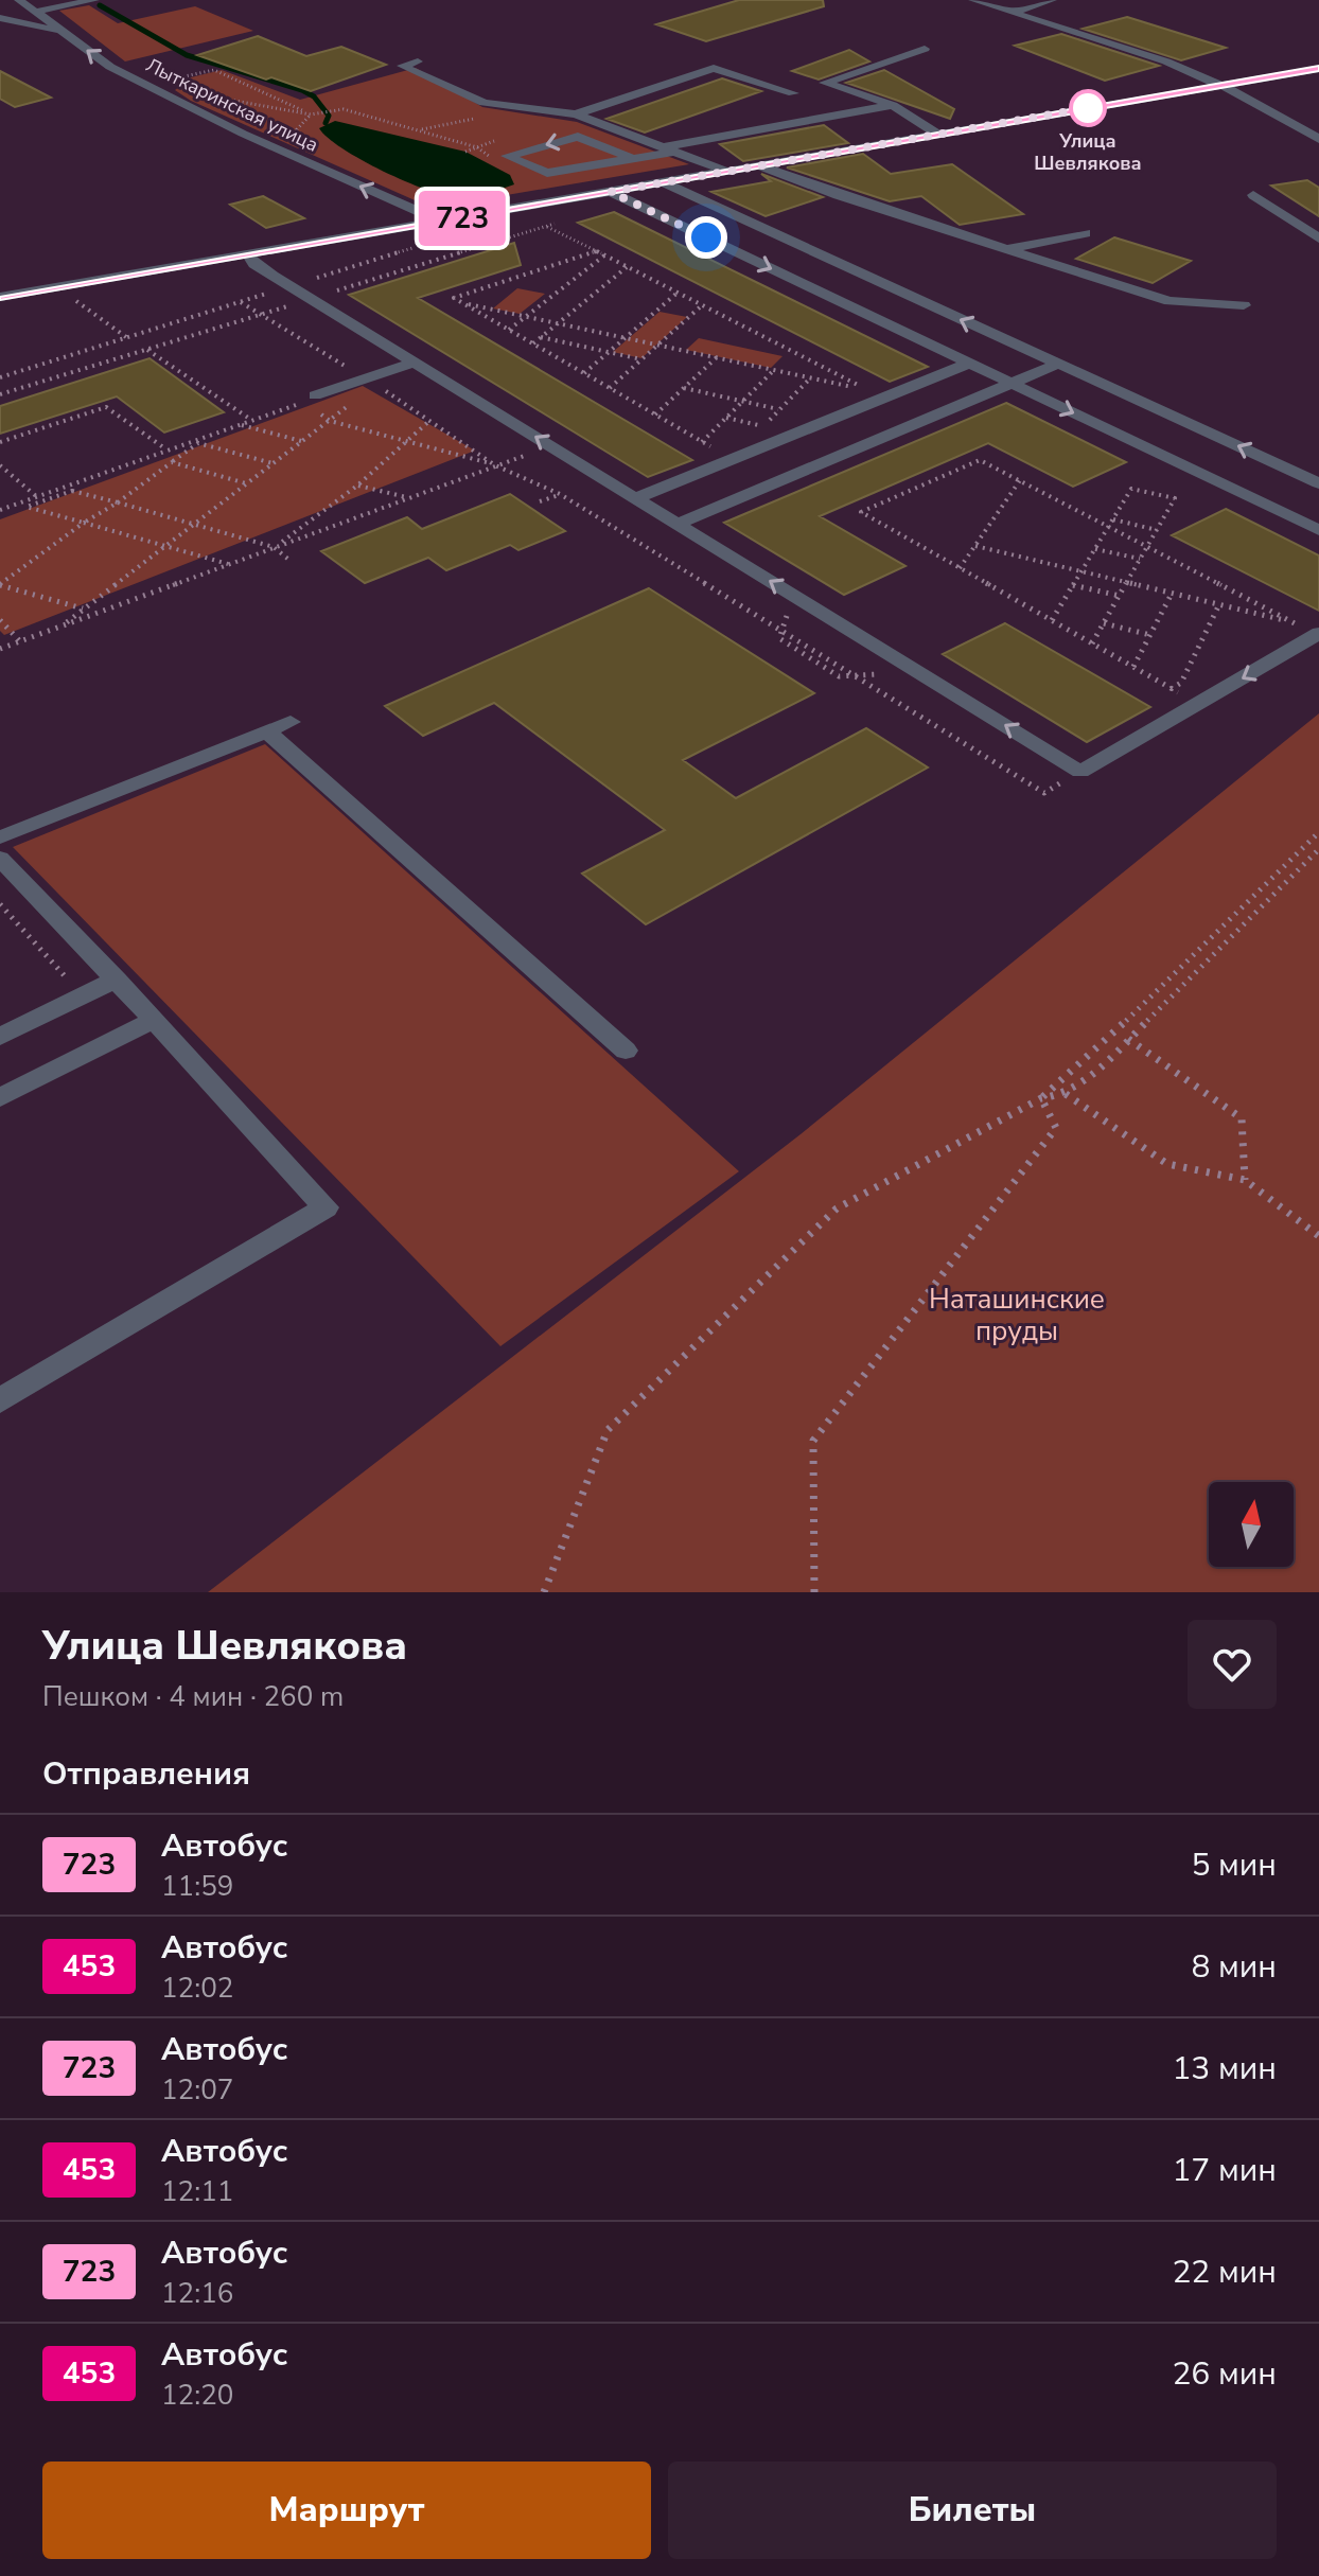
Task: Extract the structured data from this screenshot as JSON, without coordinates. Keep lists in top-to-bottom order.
{
  "streets": {
    "street": ["Лыткаринская улица"]
  },
  "parks": ["Наташинские пруды"],
  "places": ["Улица Шевлякова"],
  "lines": ["bus line 723"],
  "north": "top",
  "page": {
    "on_map": "723",
    "heading": [
      ["Улица Шевлякова", "Пешком · 4 мин · 260 m"],
      "Отправления"
    ],
    "list": [
      {
        "mark": "723",
        "name": "Автобус",
        "note": "11:59",
        "value": "5 мин"
      },
      {
        "mark": "453",
        "name": "Автобус",
        "note": "12:02",
        "value": "8 мин"
      },
      {
        "mark": "723",
        "name": "Автобус",
        "note": "12:07",
        "value": "13 мин"
      },
      {
        "mark": "453",
        "name": "Автобус",
        "note": "12:11",
        "value": "17 мин"
      },
      {
        "mark": "723",
        "name": "Автобус",
        "note": "12:16",
        "value": "22 мин"
      },
      {
        "mark": "453",
        "name": "Автобус",
        "note": "12:20",
        "value": "26 мин"
      }
    ],
    "buttons": ["Маршрут", "Билеты"]
  }
}
